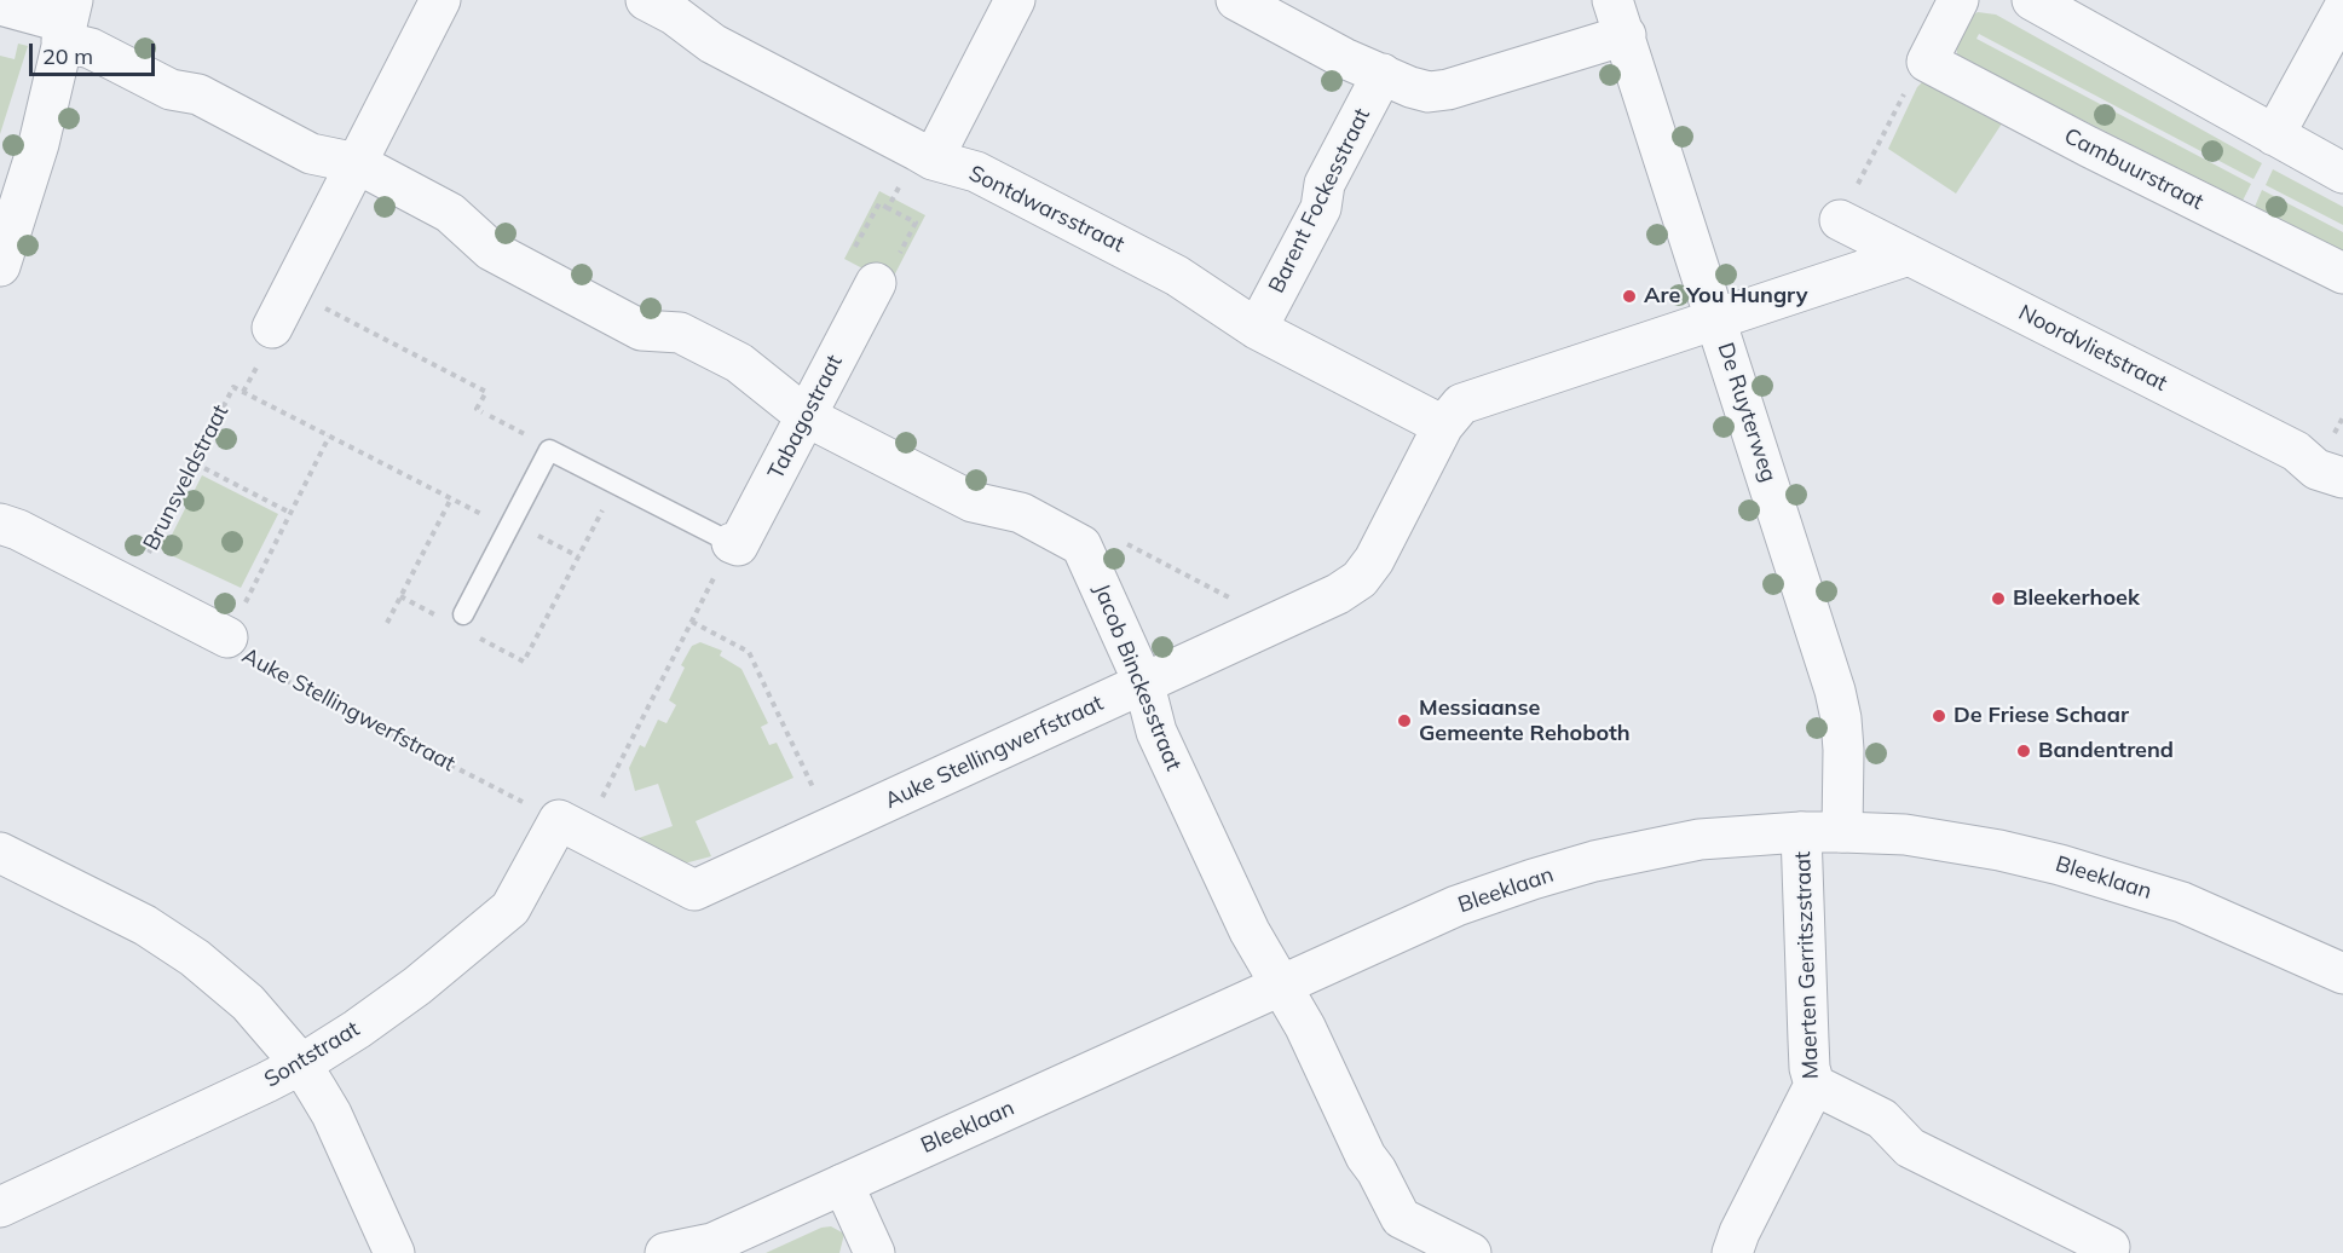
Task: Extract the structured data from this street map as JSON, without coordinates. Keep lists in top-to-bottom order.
{
  "streets": {
    "street": [
      "Cambuurstraat",
      "Barent Fockesstraat",
      "Sontdwarsstraat",
      "Noordvlietstraat",
      "De Ruyterweg",
      "Tabagostraat",
      "Jacob Binckesstraat",
      "Auke Stellingwerfstraat",
      "Bleeklaan",
      "Maerten Gerritszstraat",
      "Sontstraat"
    ],
    "path": ["Brunsveldstraat"]
  },
  "crossings": [
    ["Barent Fockesstraat", "Sontdwarsstraat"],
    ["Sontdwarsstraat", "Auke Stellingwerfstraat"],
    ["Noordvlietstraat", "Auke Stellingwerfstraat"],
    ["De Ruyterweg", "Auke Stellingwerfstraat"],
    ["De Ruyterweg", "Bleeklaan"],
    ["Brunsveldstraat", "Auke Stellingwerfstraat"],
    ["Jacob Binckesstraat", "Auke Stellingwerfstraat"],
    ["Jacob Binckesstraat", "Bleeklaan"],
    ["Auke Stellingwerfstraat", "Sontstraat"],
    ["Bleeklaan", "Maerten Gerritszstraat"]
  ],
  "places": [
    "Are You Hungry",
    "Bleekerhoek",
    "De Friese Schaar",
    "Messiaanse Gemeente Rehoboth",
    "Bandentrend"
  ],
  "scale_bar": "20 m"
}
